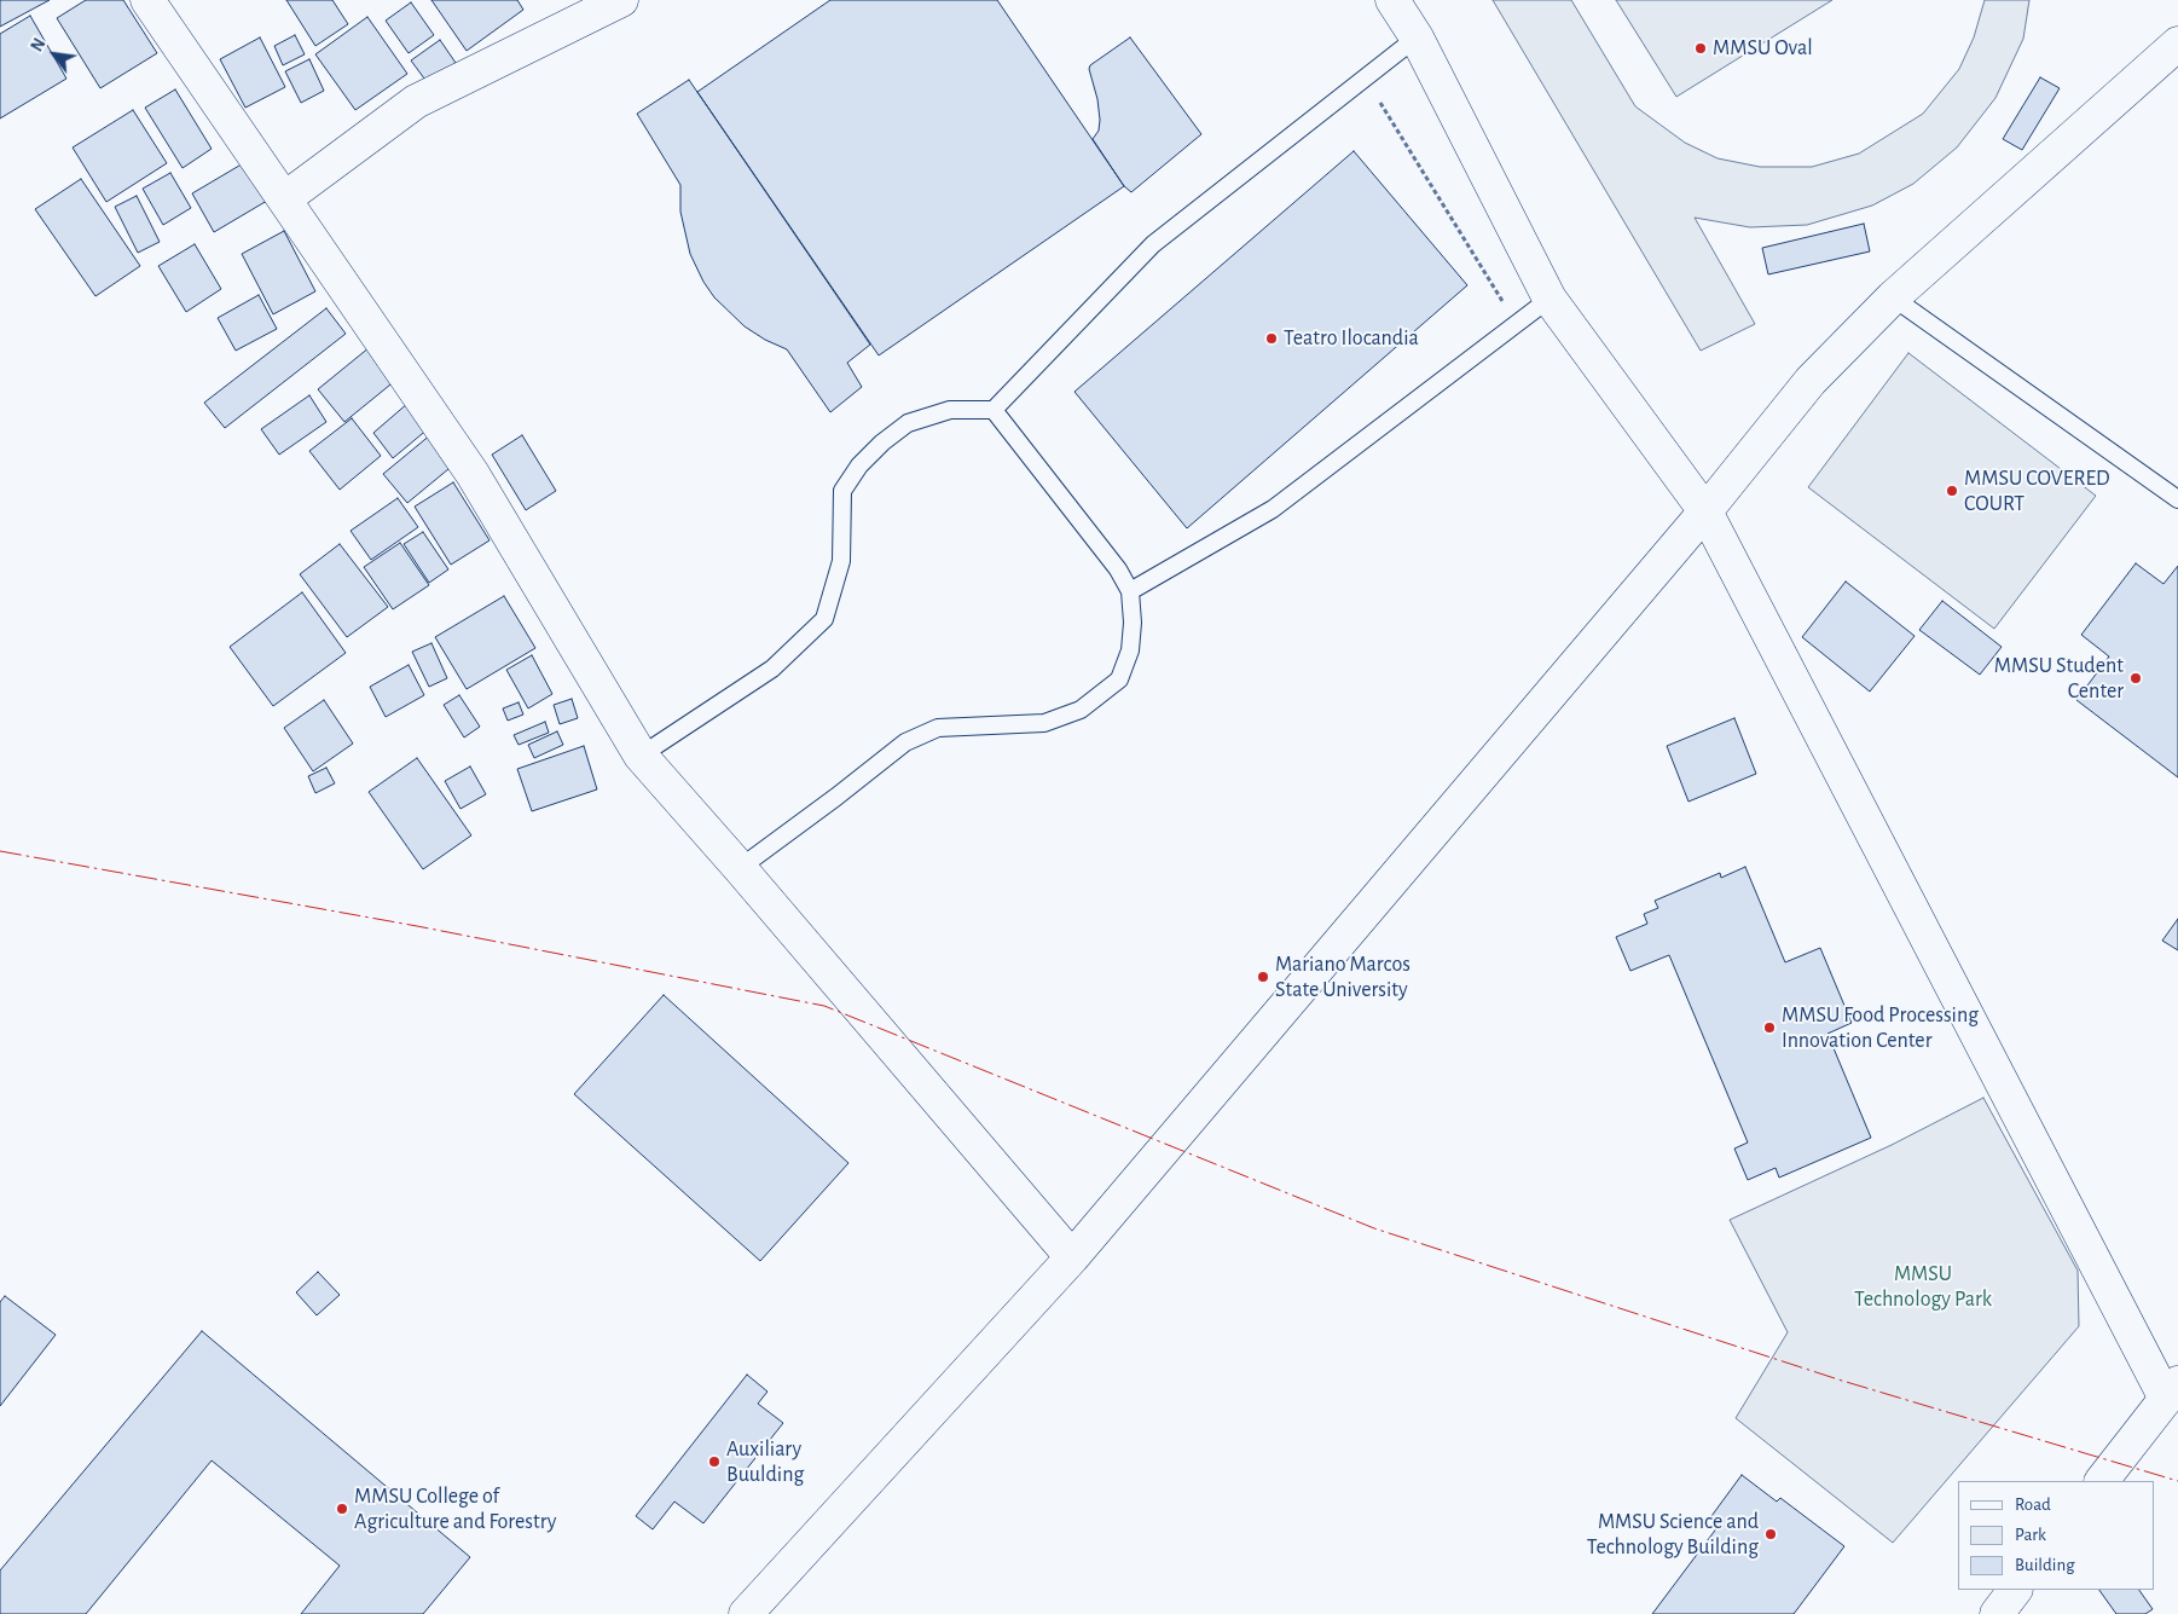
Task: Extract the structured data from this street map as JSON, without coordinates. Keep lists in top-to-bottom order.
{
  "parks": ["MMSU Technology Park"],
  "places": [
    "MMSU Oval",
    "Teatro Ilocandia",
    "MMSU COVERED COURT",
    "MMSU Student Center",
    "Mariano Marcos State University",
    "MMSU Food Processing Innovation Center",
    "Auxiliary Buulding",
    "MMSU College of Agriculture and Forestry",
    "MMSU Science and Technology Building"
  ],
  "legend": ["Road", "Park", "Building"],
  "north": "top left"
}
